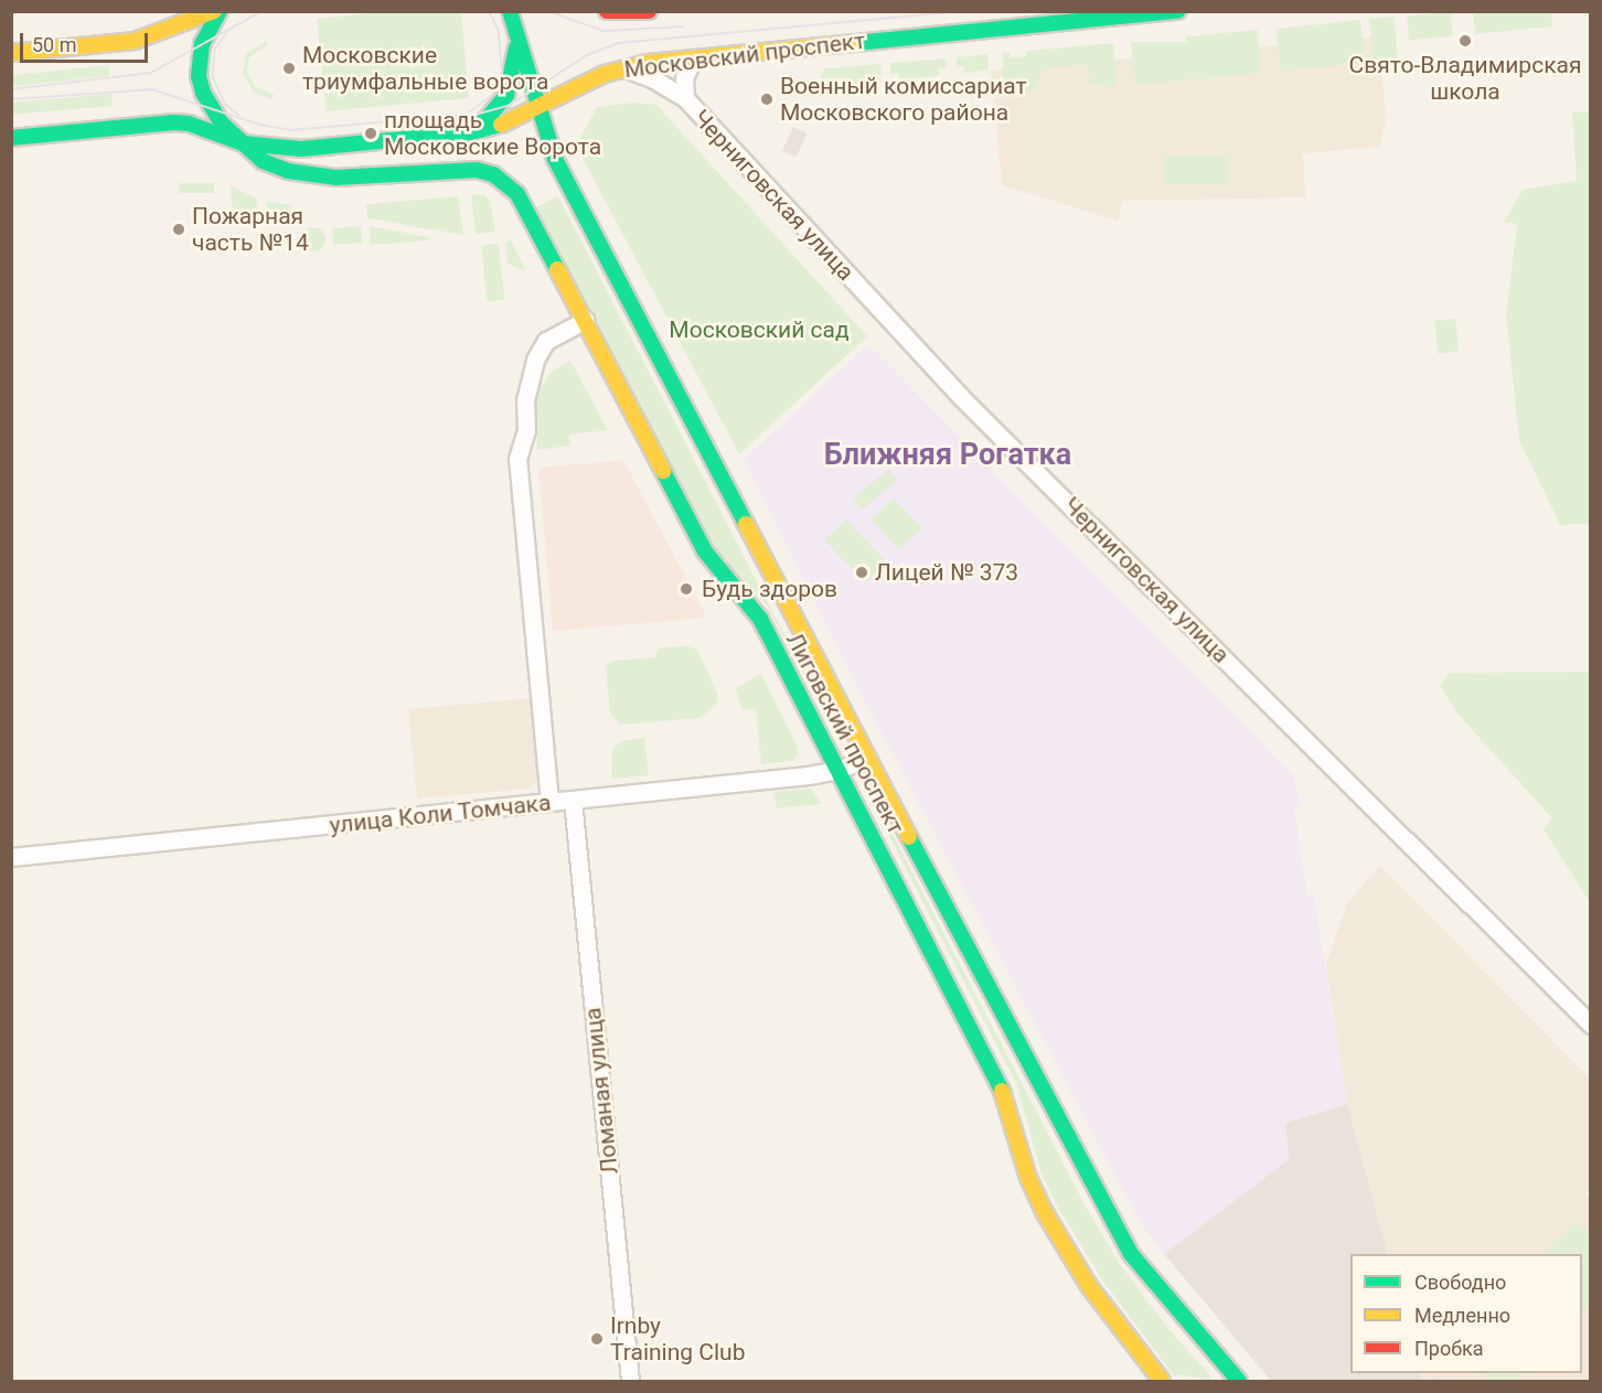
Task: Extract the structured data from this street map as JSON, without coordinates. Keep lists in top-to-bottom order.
{
  "streets": {
    "main road": ["Московский проспект", "Лиговский проспект"],
    "street": ["Черниговская улица", "улица Коли Томчака", "Ломаная улица"]
  },
  "crossings": [
    ["Московский проспект", "Черниговская улица"],
    ["Московский проспект", "Лиговский проспект"],
    ["Лиговский проспект", "улица Коли Томчака"],
    ["улица Коли Томчака", "Ломаная улица"]
  ],
  "districts": ["Ближняя Рогатка"],
  "parks": ["Московский сад"],
  "places": [
    "Свято-Владимирская школа",
    "Московские триумфальные ворота",
    "Военный комиссариат Московского района",
    "площадь Московские Ворота",
    "Пожарная часть №14",
    "Лицей № 373",
    "Будь здоров",
    "Irnby Training Club"
  ],
  "legend": ["Свободно", "Медленно", "Пробка"],
  "scale_bar": "50 m"
}
